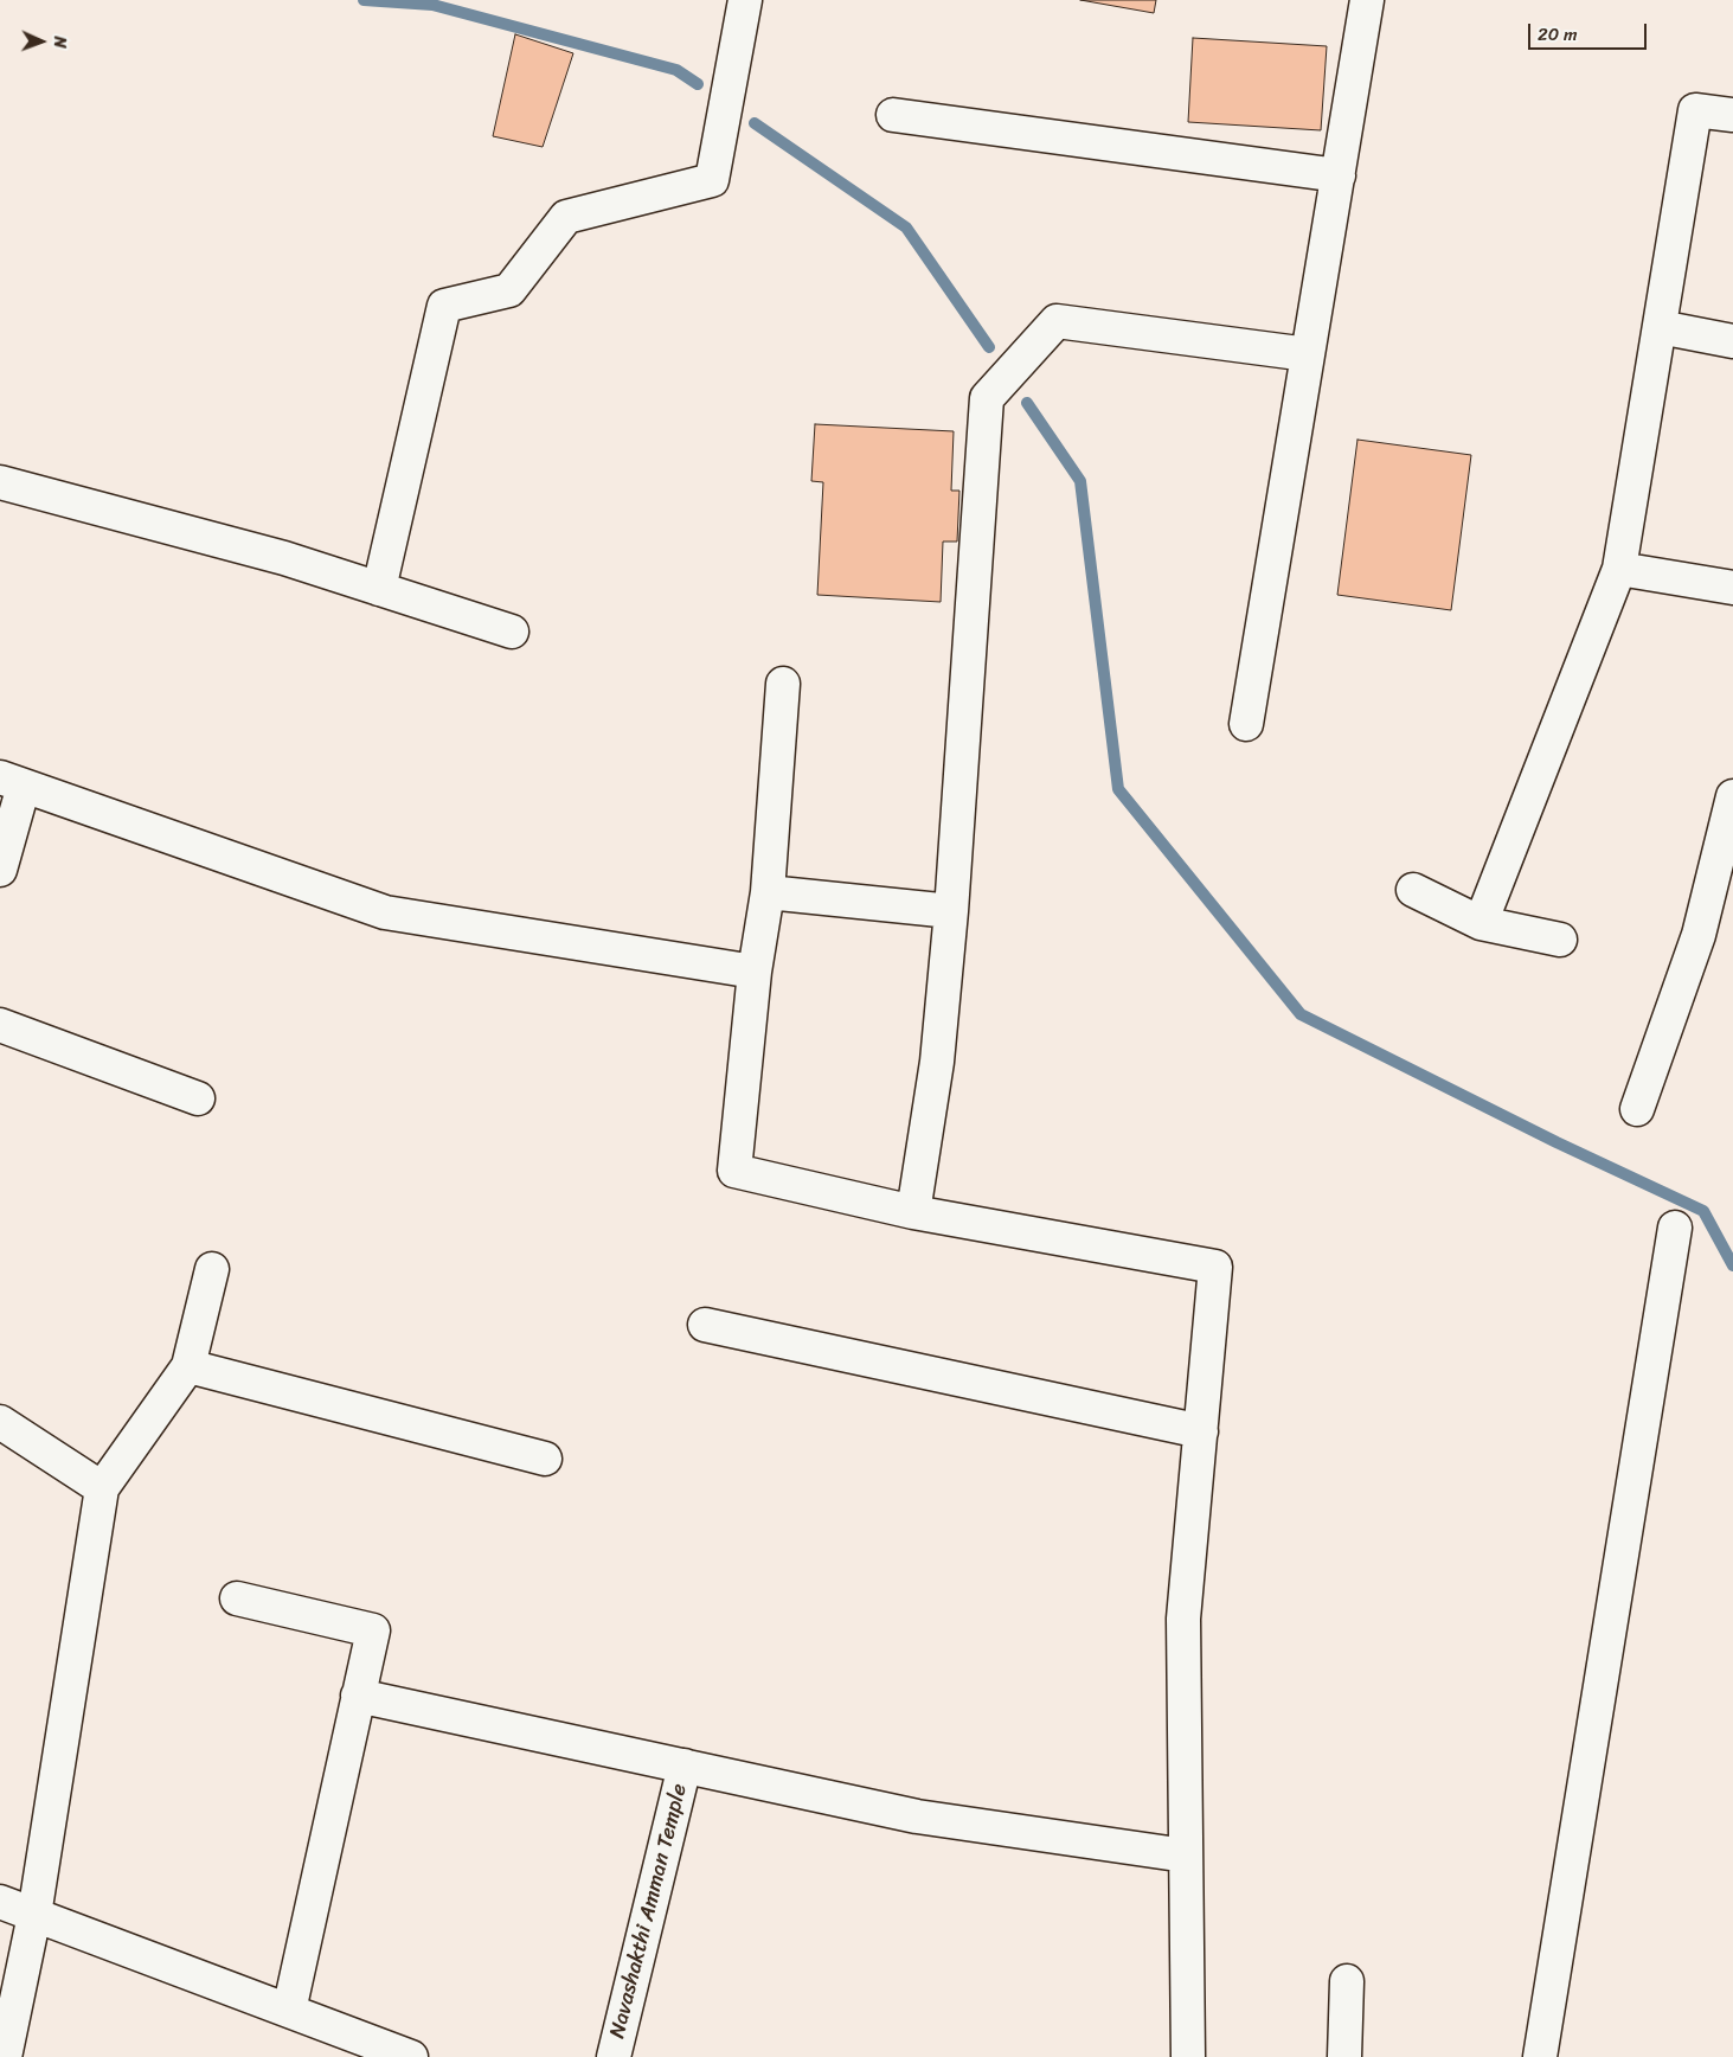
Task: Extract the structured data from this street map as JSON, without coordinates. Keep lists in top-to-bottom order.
{
  "streets": {
    "street": ["Navashakthi Amman Temple"]
  },
  "scale_bar": "20 m",
  "north": "right"
}
